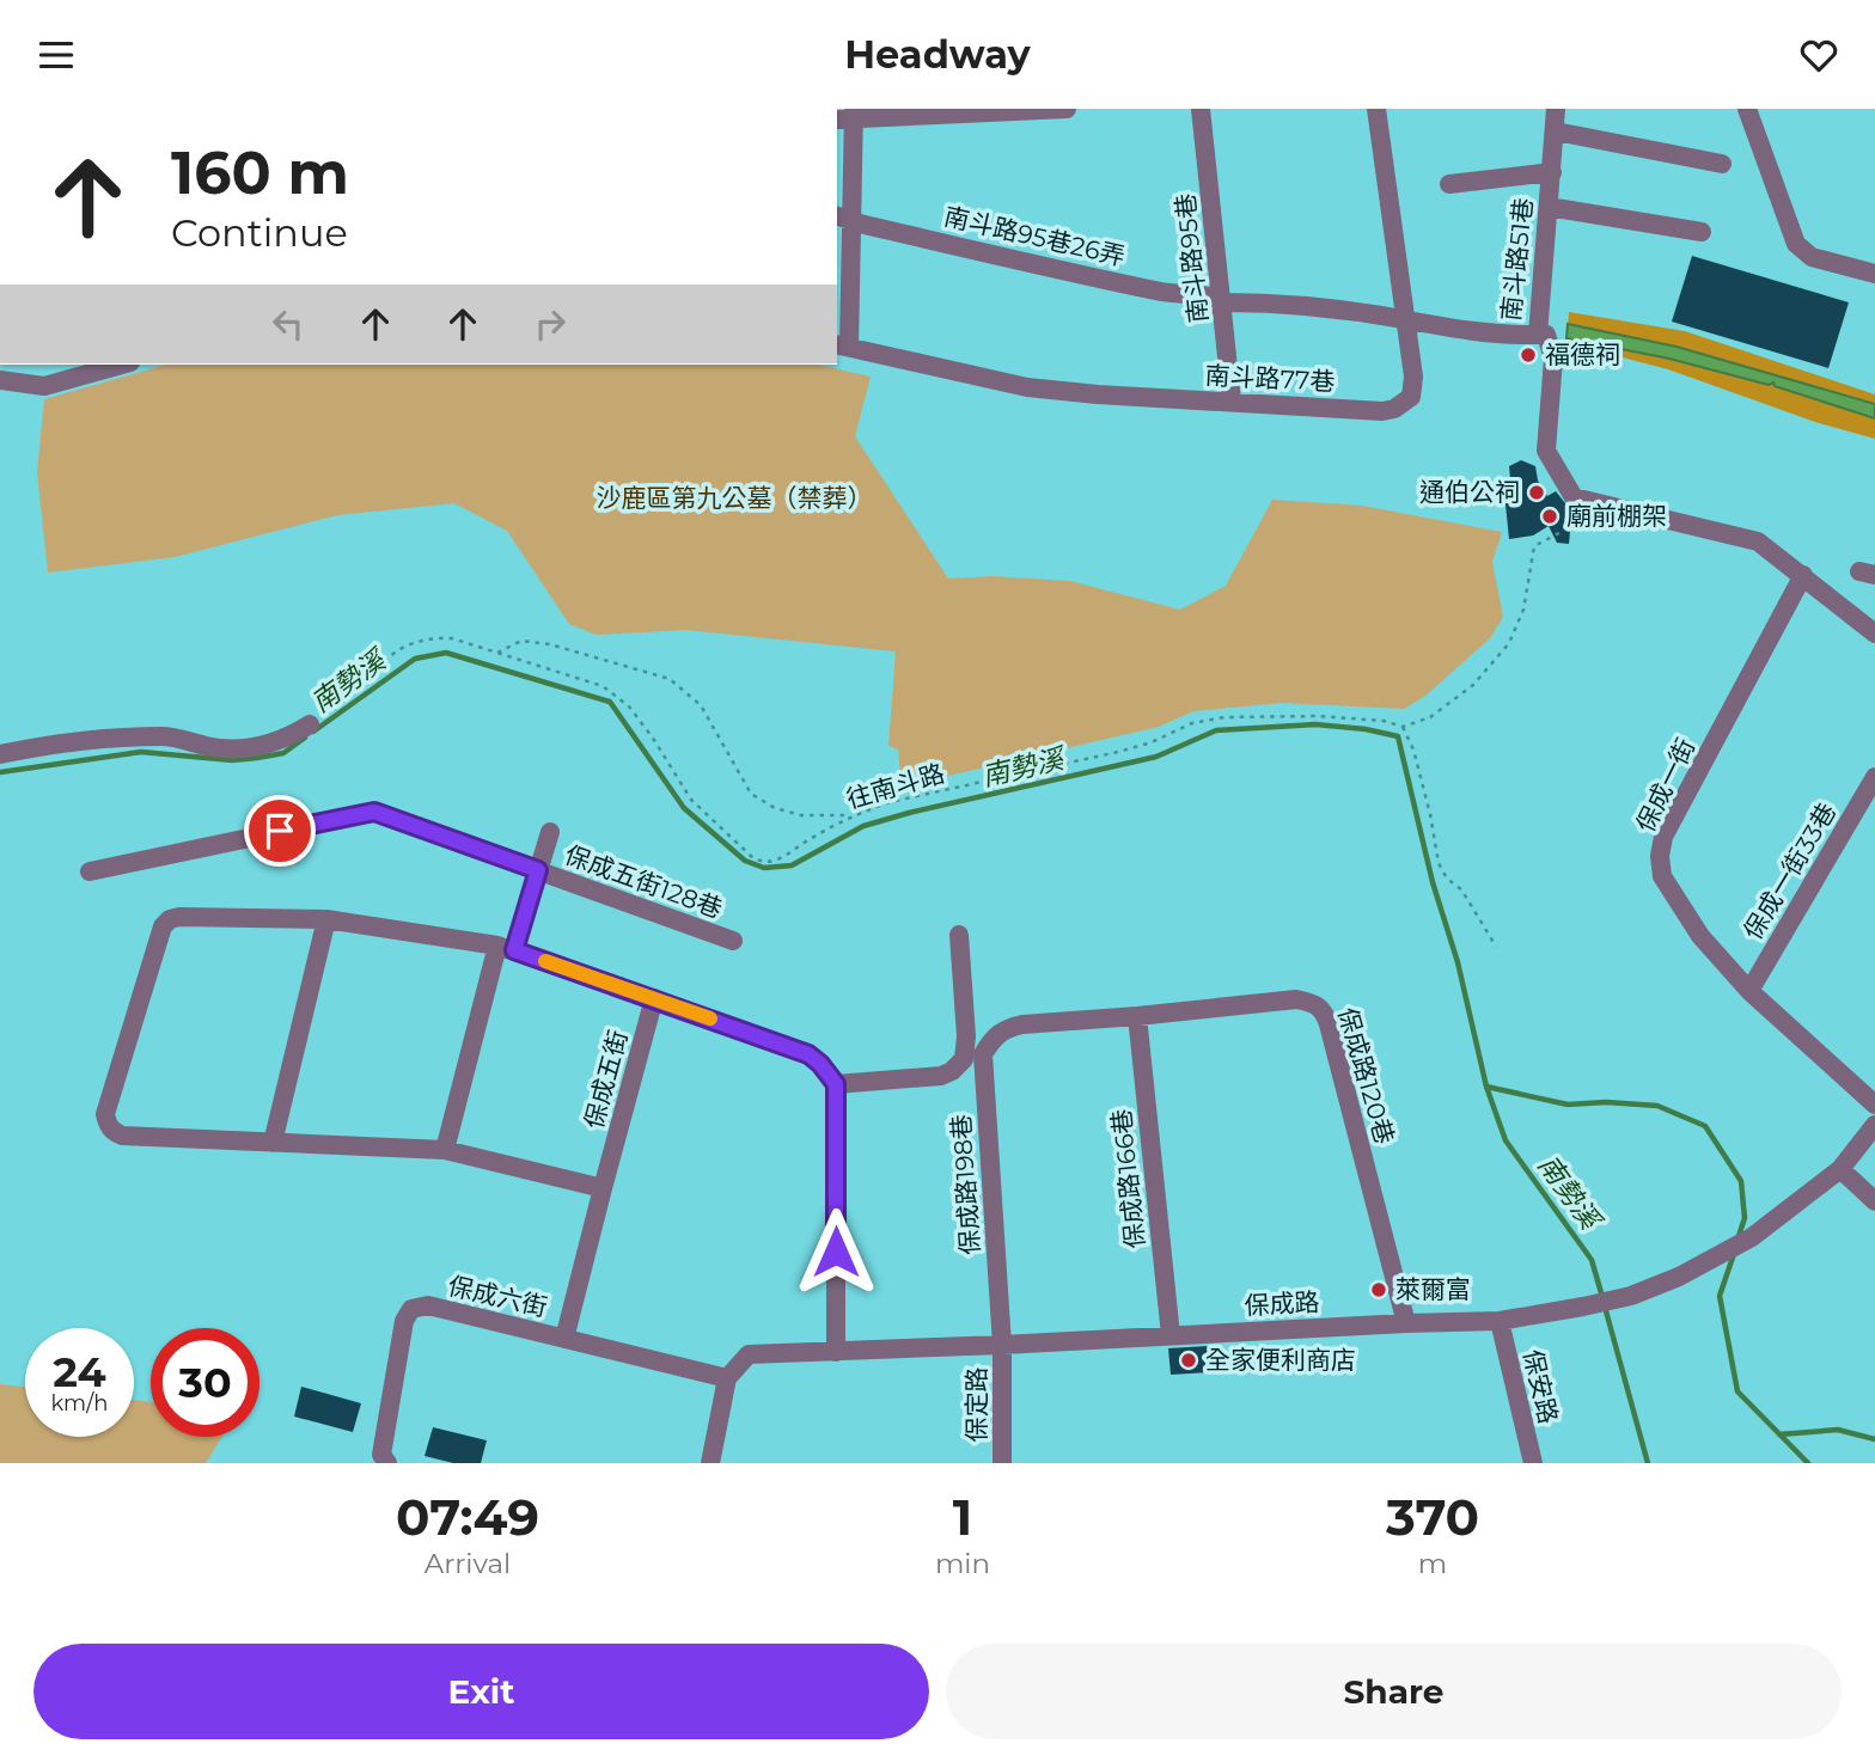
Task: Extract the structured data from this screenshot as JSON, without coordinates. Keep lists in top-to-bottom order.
{
  "streets": {
    "street": [
      "南斗路95巷26弄",
      "南斗路95巷",
      "南斗路51巷",
      "南斗路77巷",
      "保成一街",
      "保成一街33巷",
      "保成五街128巷",
      "保成路120巷",
      "保成五街",
      "保成路166巷",
      "保成路198巷",
      "保成六街",
      "保成路",
      "保安路",
      "保定路"
    ],
    "path": ["往南斗路"]
  },
  "crossings": [
    ["南斗路95巷26弄", "南斗路95巷"],
    ["南斗路95巷26弄", "南斗路51巷"],
    ["南斗路95巷26弄", "南斗路77巷"],
    ["南斗路95巷", "南斗路77巷"],
    ["南斗路51巷", "南斗路77巷"],
    ["保成一街", "保成一街33巷"],
    ["保成路120巷", "保成路166巷"],
    ["保成路120巷", "保成路198巷"],
    ["保成路120巷", "保成路"],
    ["保成五街", "保成六街"],
    ["保成路166巷", "保成路"],
    ["保成路198巷", "保成路"],
    ["保成路198巷", "保定路"],
    ["保成六街", "保成路"],
    ["保成路", "保安路"],
    ["保成路", "保定路"]
  ],
  "water": ["南勢溪"],
  "parks": ["沙鹿區第九公墓（禁葬）"],
  "places": [
    "福德祠",
    "通伯公祠",
    "廟前棚架",
    "萊爾富",
    "全家便利商店"
  ],
  "page": {
    "header": "Headway",
    "turn": ["160 m", "Continue"],
    "speed": "24 km/h",
    "limit": "30",
    "eta": [
      "07:49",
      "Arrival",
      "1",
      "min",
      "370",
      "m"
    ],
    "buttons": ["Exit", "Share"]
  }
}
